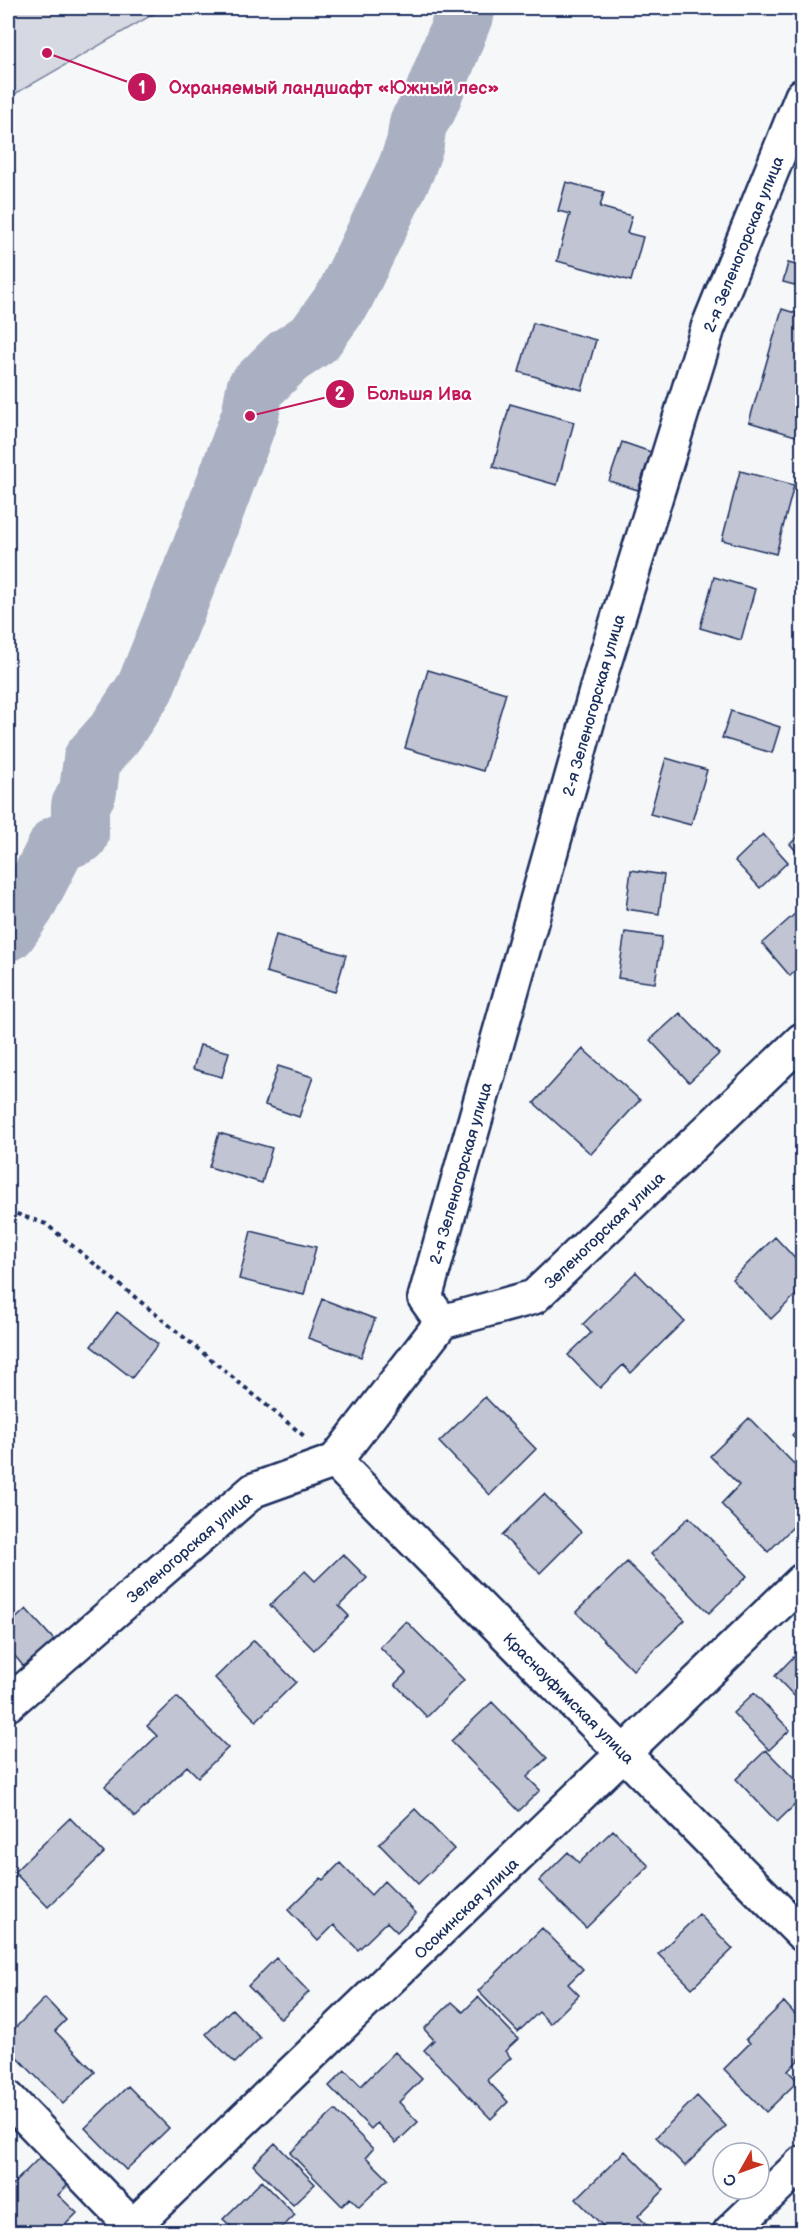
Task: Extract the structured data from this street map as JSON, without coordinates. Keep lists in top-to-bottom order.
{
  "streets": {
    "street": [
      "2-я Зеленогорская улица",
      "Зеленогорская улица",
      "Красноуфимская улица",
      "Осокинская улица"
    ]
  },
  "crossings": [
    ["2-я Зеленогорская улица", "Зеленогорская улица"],
    ["Зеленогорская улица", "Красноуфимская улица"],
    ["Красноуфимская улица", "Осокинская улица"]
  ],
  "places": ["Охраняемый ландшафт «Южный лес»", "Большя Ива"],
  "north": "bottom left"
}
